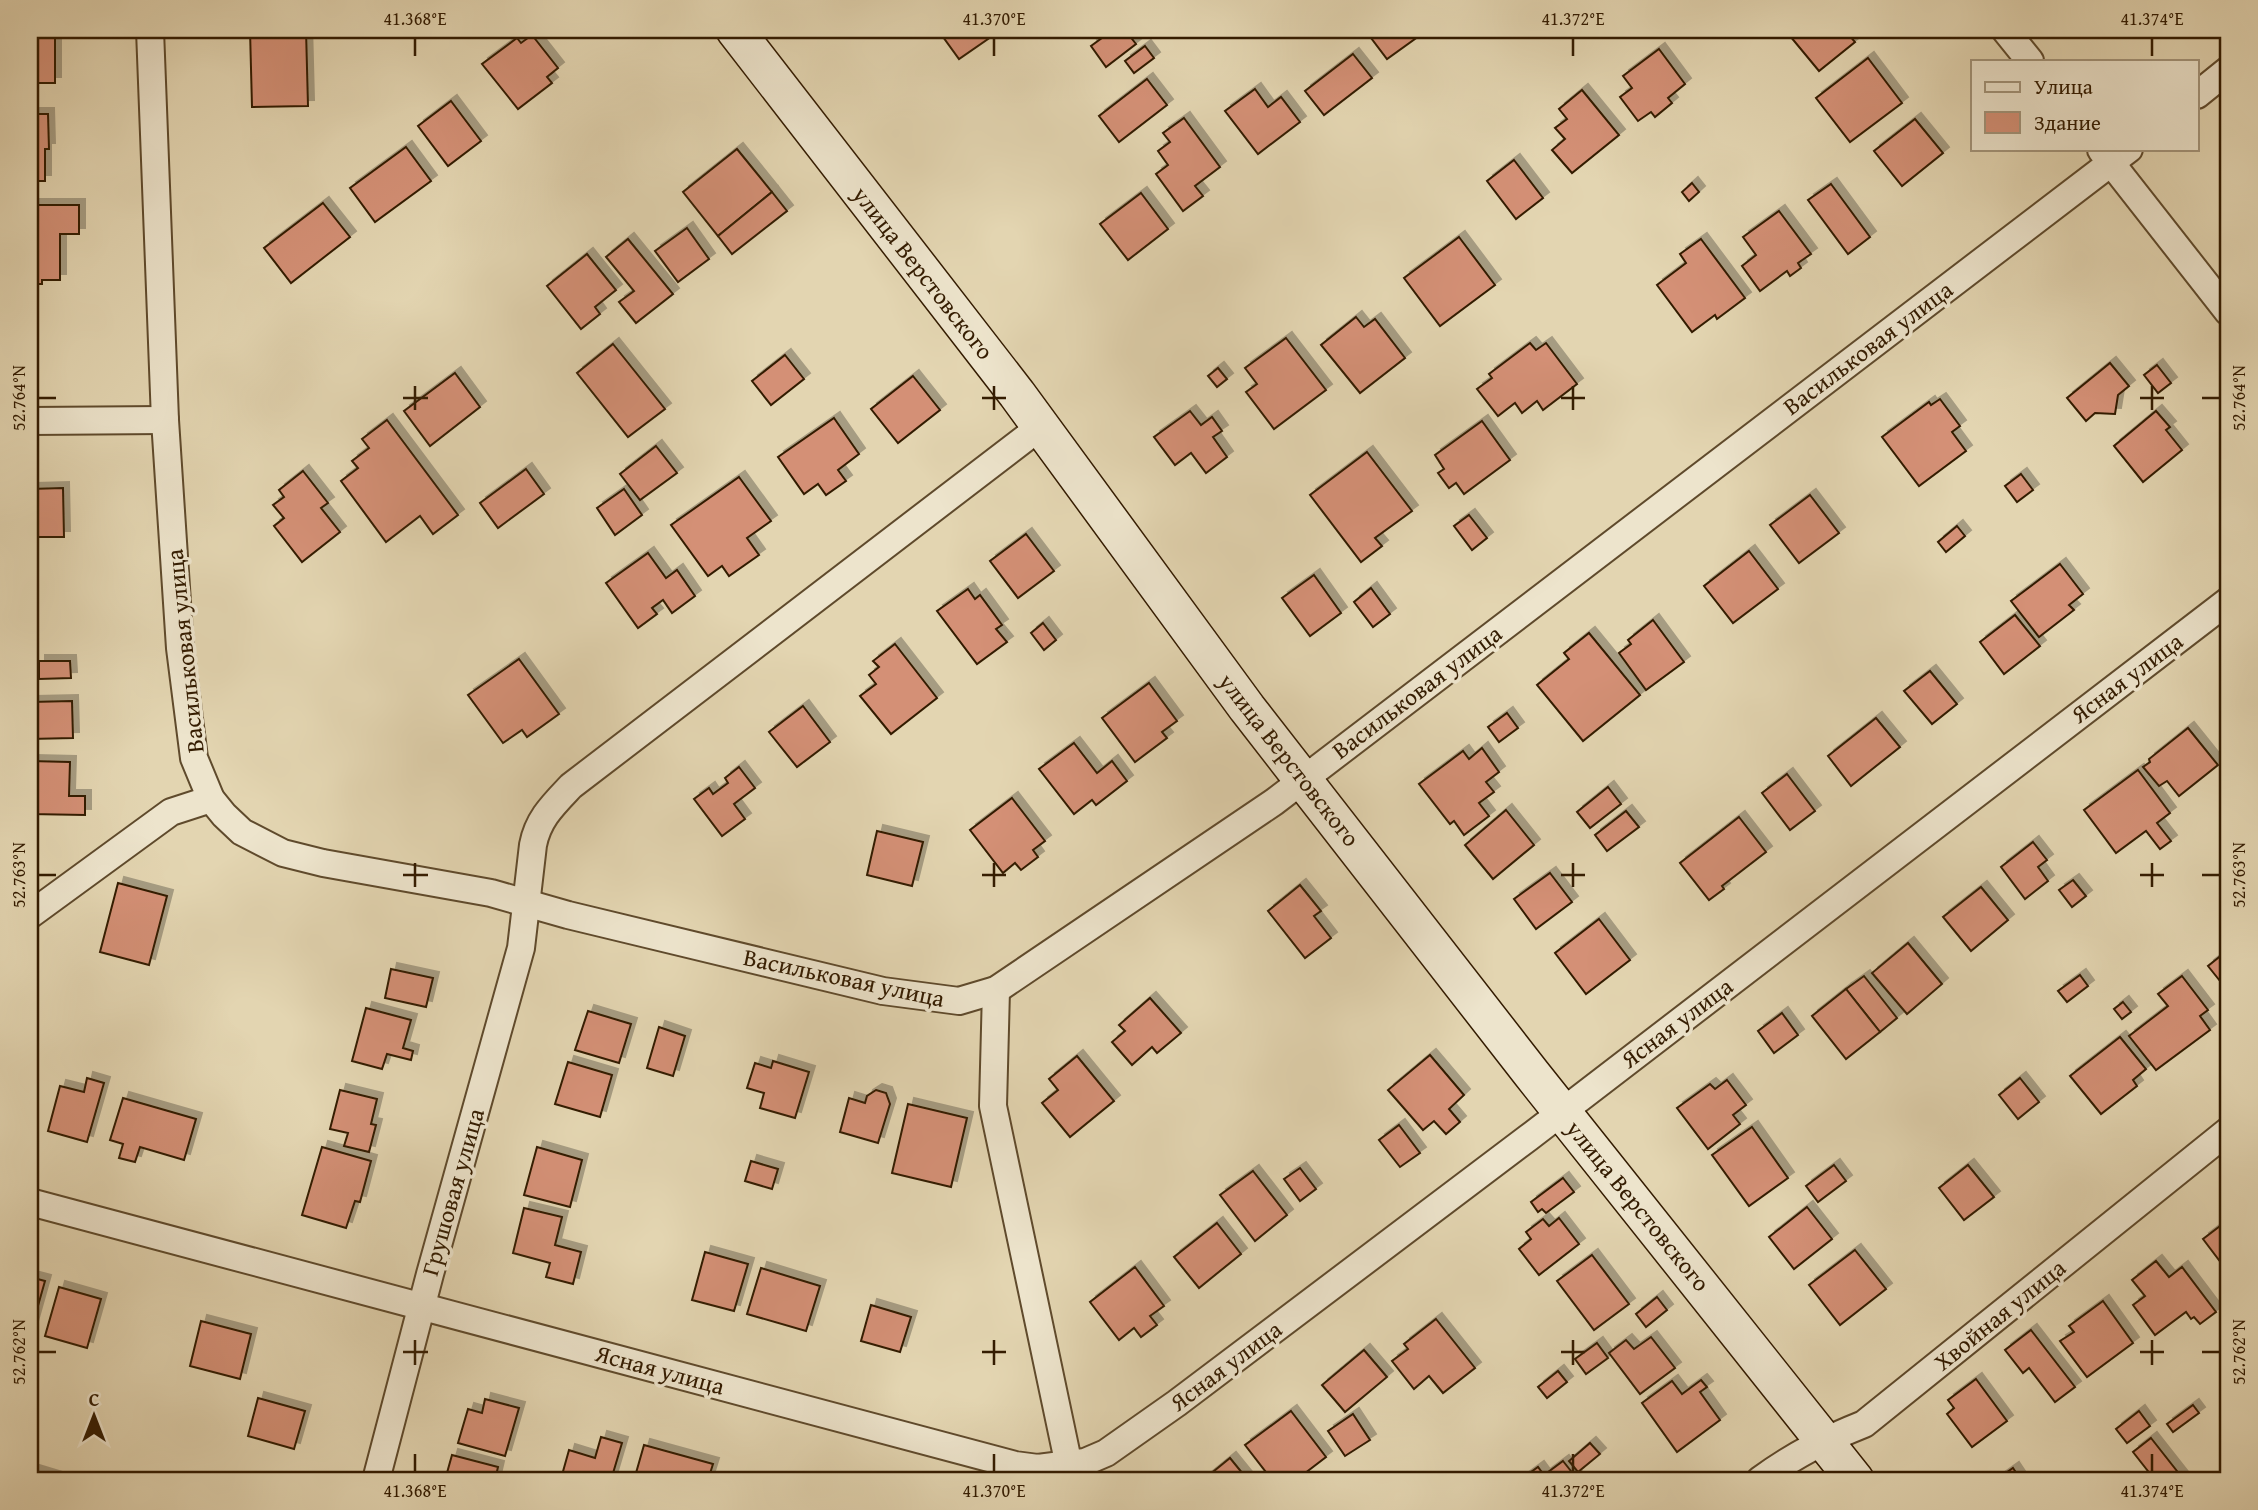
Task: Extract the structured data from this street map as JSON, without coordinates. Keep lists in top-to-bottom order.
{
  "streets": {
    "street": [
      "улица Верстовского",
      "Васильковая улица",
      "Ясная улица",
      "Грушовая улица",
      "Хвойная улица"
    ]
  },
  "crossings": [
    ["улица Верстовского", "Васильковая улица"],
    ["улица Верстовского", "Ясная улица"],
    ["улица Верстовского", "Грушовая улица"],
    ["улица Верстовского", "Хвойная улица"],
    ["Васильковая улица", "Грушовая улица"],
    ["Ясная улица", "Грушовая улица"]
  ],
  "legend": ["Улица", "Здание"],
  "north": "top",
  "coordinates": [
    "41.368°E",
    "41.370°E",
    "41.372°E",
    "41.374°E",
    "52.764°N",
    "52.763°N",
    "52.762°N"
  ]
}
